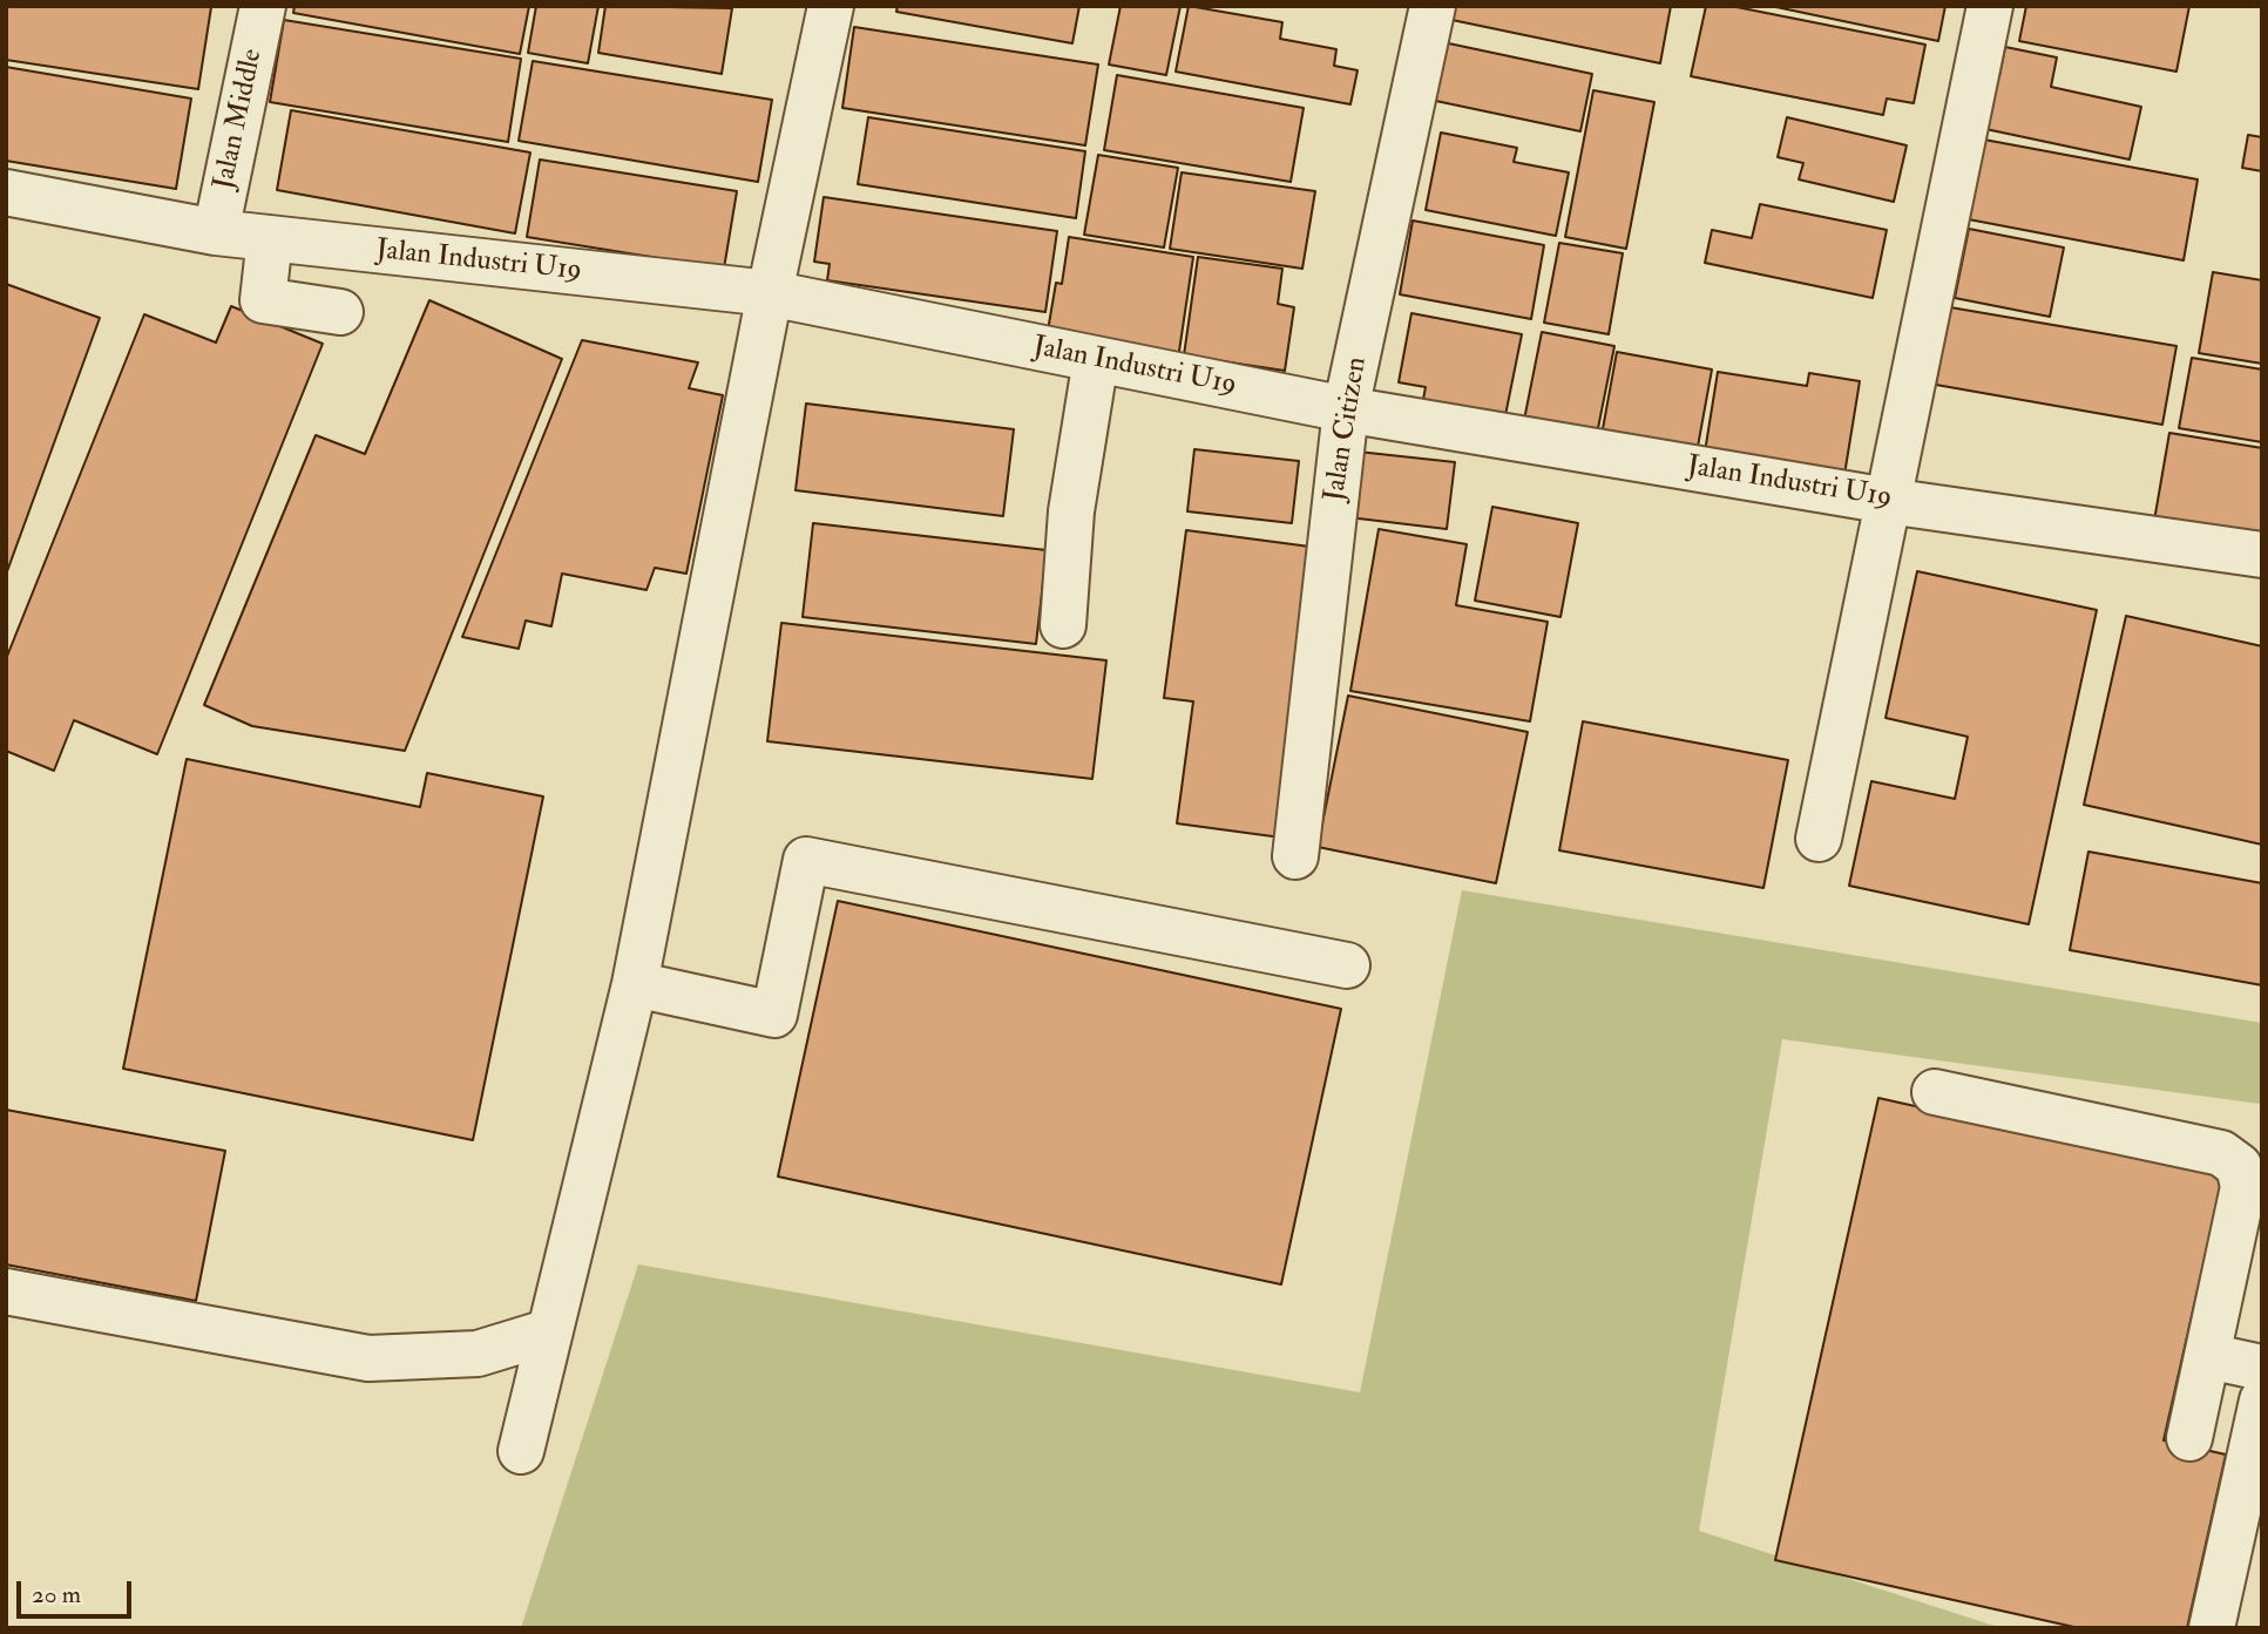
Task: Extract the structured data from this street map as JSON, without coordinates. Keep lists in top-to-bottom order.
{
  "streets": {
    "street": ["Jalan Middle", "Jalan Industri U19", "Jalan Citizen"]
  },
  "crossings": [
    ["Jalan Middle", "Jalan Industri U19"],
    ["Jalan Industri U19", "Jalan Citizen"]
  ],
  "scale_bar": "20 m"
}
